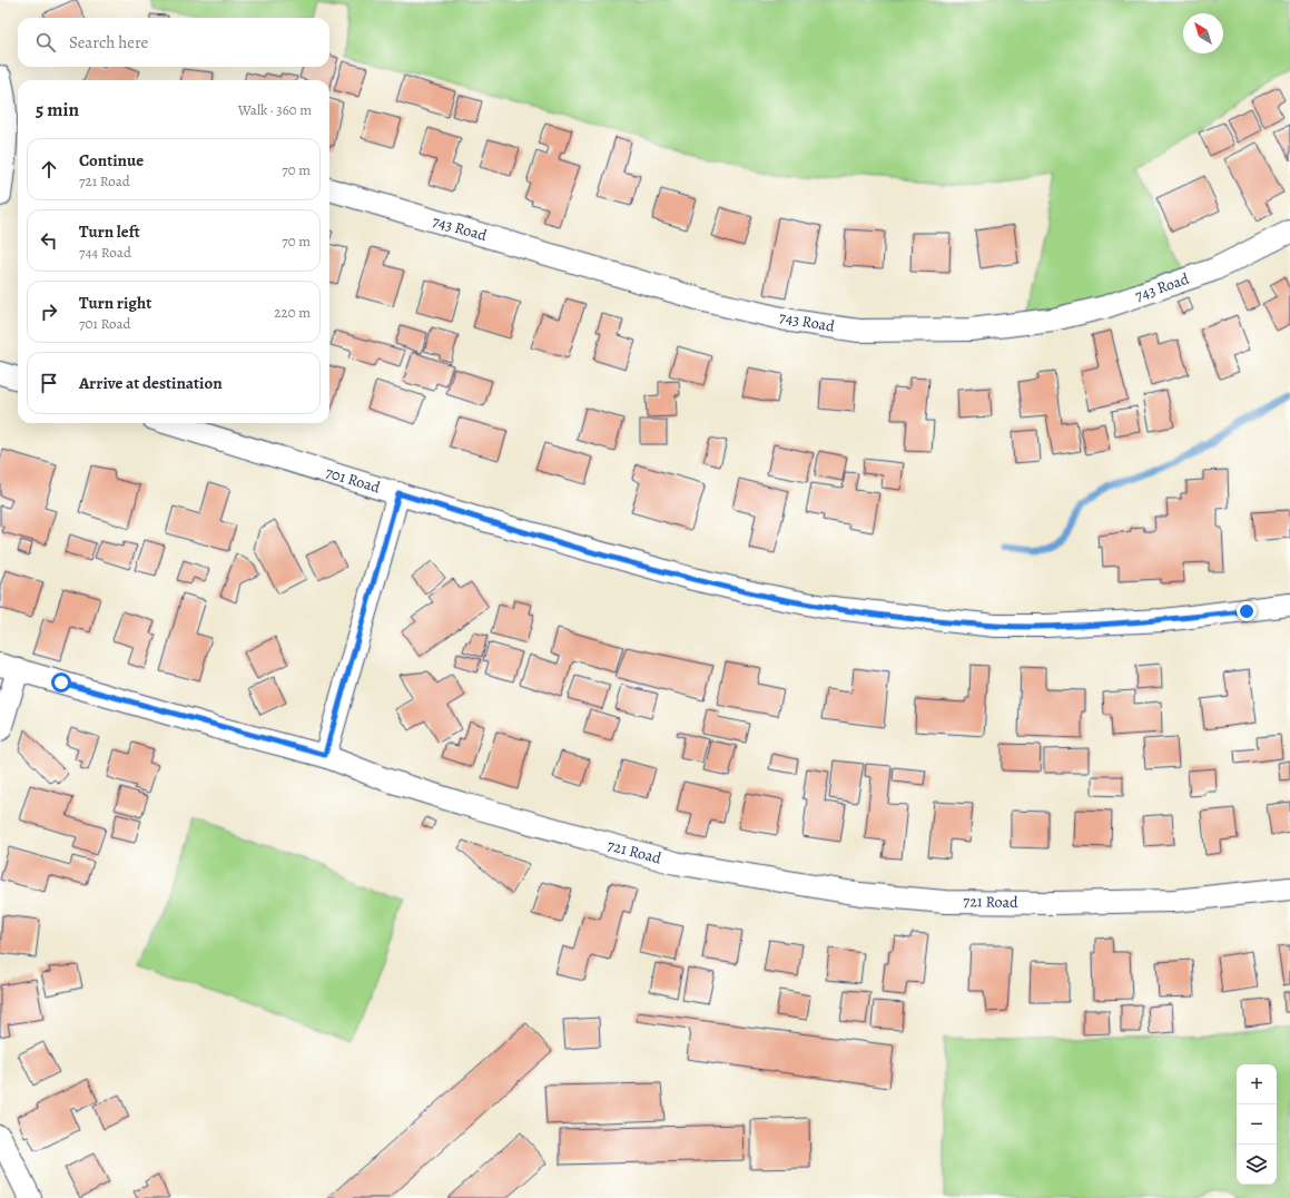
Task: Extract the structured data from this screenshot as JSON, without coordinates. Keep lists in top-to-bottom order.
{
  "streets": {
    "street": ["743 Road", "701 Road", "721 Road"]
  },
  "north": "top left",
  "page": {
    "search": "Search here",
    "heading": ["5 min", "Walk · 360 m"],
    "list": [
      ["Continue", "721 Road", "70 m"],
      ["Turn left", "744 Road", "70 m"],
      ["Turn right", "701 Road", "220 m"],
      "Arrive at destination"
    ],
    "map_buttons": ["+", "−"]
  }
}
